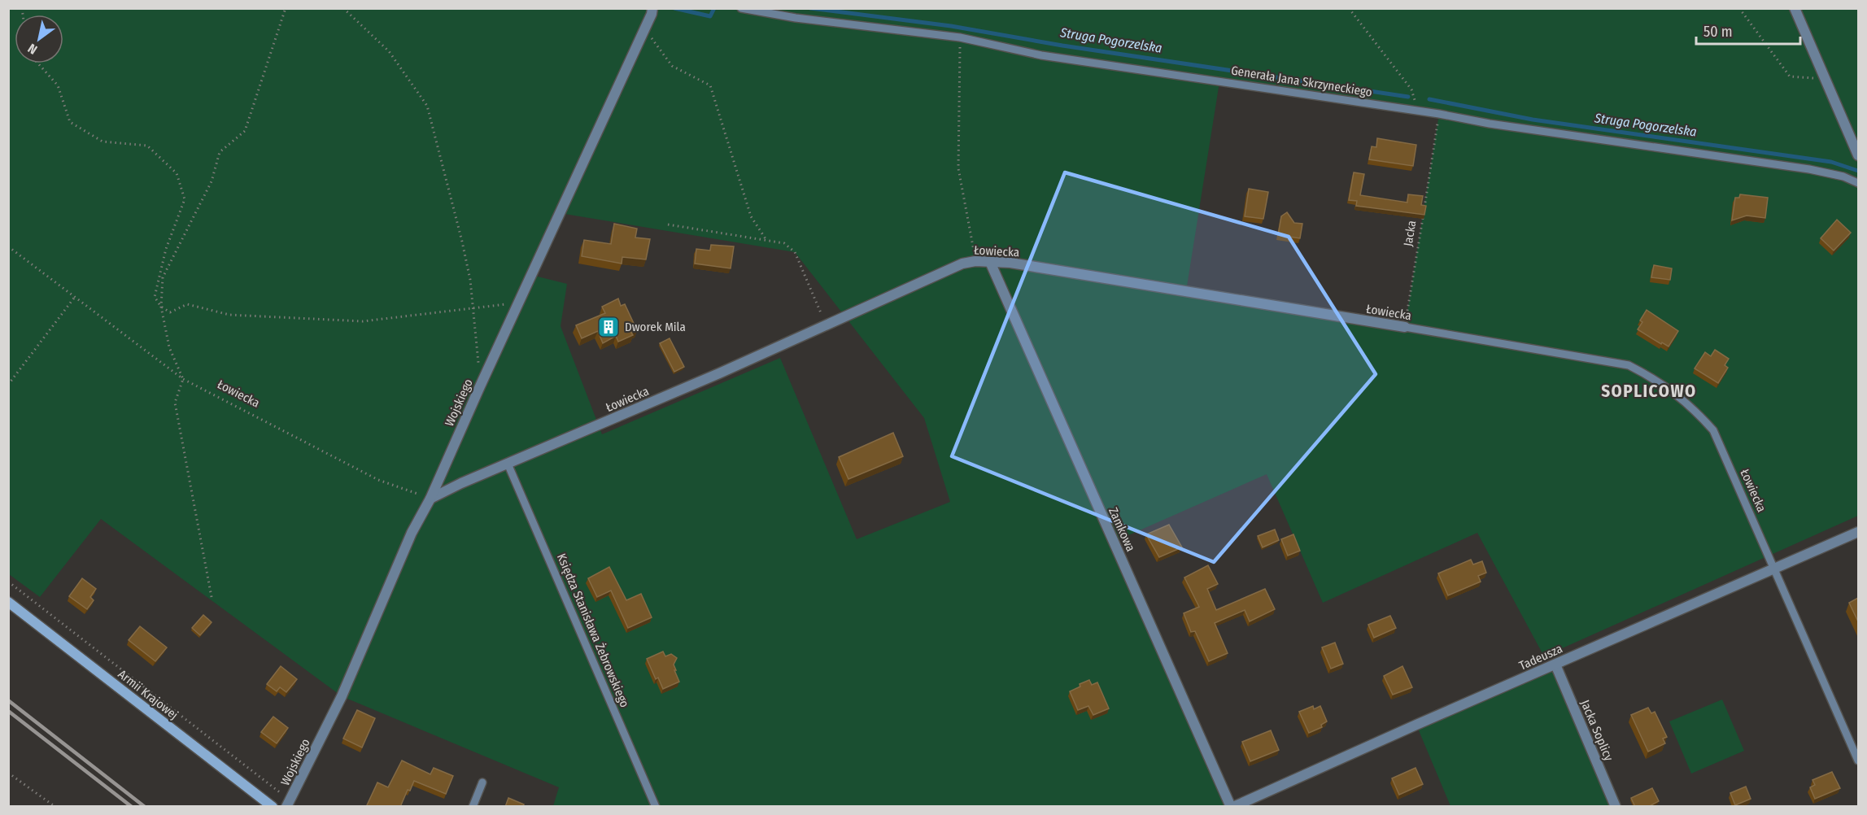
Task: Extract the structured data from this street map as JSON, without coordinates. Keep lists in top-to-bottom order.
{
  "streets": {
    "main road": ["Armii Krajowej"],
    "street": [
      "Łowiecka",
      "Wojskiego",
      "Zamkowa",
      "Tadeusza",
      "Jacka Soplicy"
    ],
    "lane": ["Generała Jana Skrzyneckiego", "Księdza Stanisława Żebrowskiego"],
    "path": ["Jacka"]
  },
  "crossings": [
    ["Generała Jana Skrzyneckiego", "Jacka"],
    ["Jacka", "Łowiecka"],
    ["Łowiecka", "Wojskiego"],
    ["Łowiecka", "Zamkowa"],
    ["Łowiecka", "Księdza Stanisława Żebrowskiego"],
    ["Łowiecka", "Tadeusza"],
    ["Zamkowa", "Tadeusza"],
    ["Tadeusza", "Jacka Soplicy"]
  ],
  "districts": ["SOPLICOWO"],
  "water": ["Struga Pogorzelska"],
  "places": {
    "building": ["Dworek Mila"]
  },
  "scale_bar": "50 m",
  "north": "bottom left"
}
